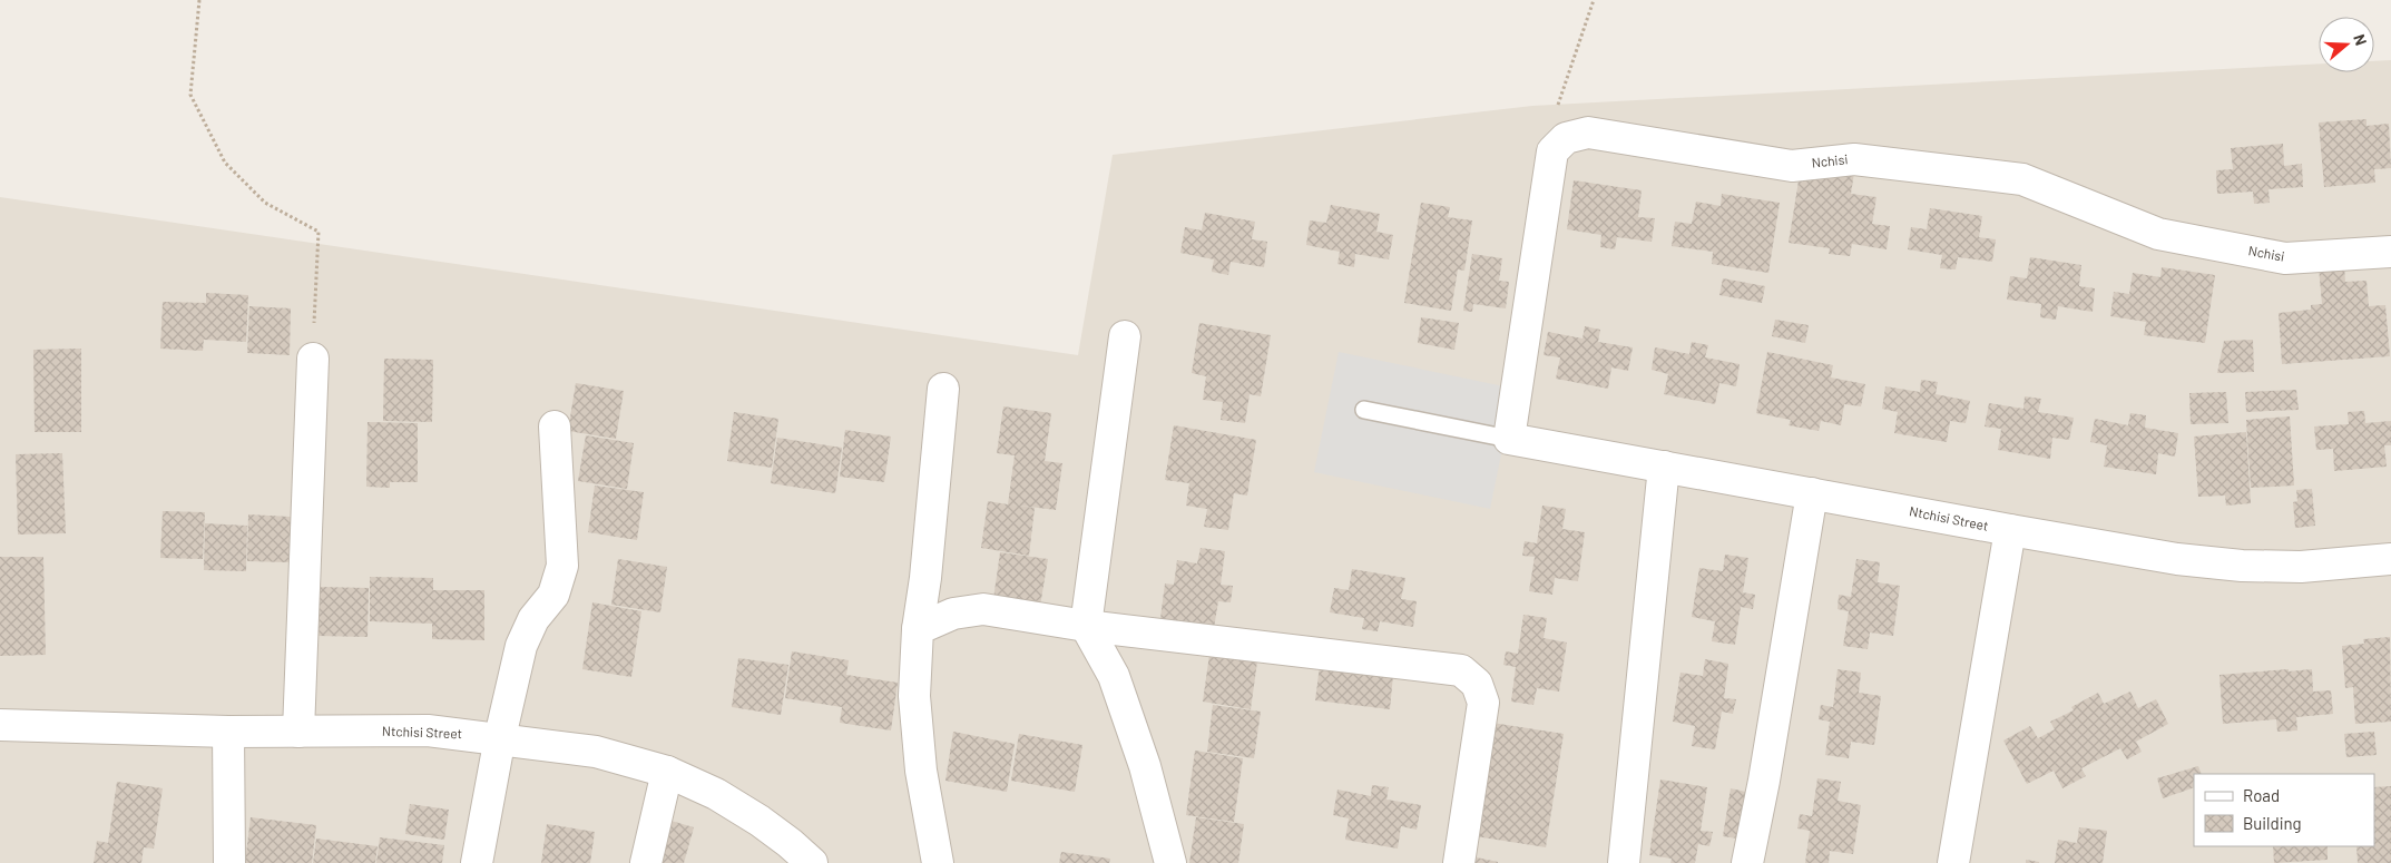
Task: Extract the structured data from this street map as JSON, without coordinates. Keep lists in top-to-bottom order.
{
  "streets": {
    "street": ["Nchisi", "Ntchisi Street"]
  },
  "legend": ["Road", "Building"],
  "north": "right"
}
